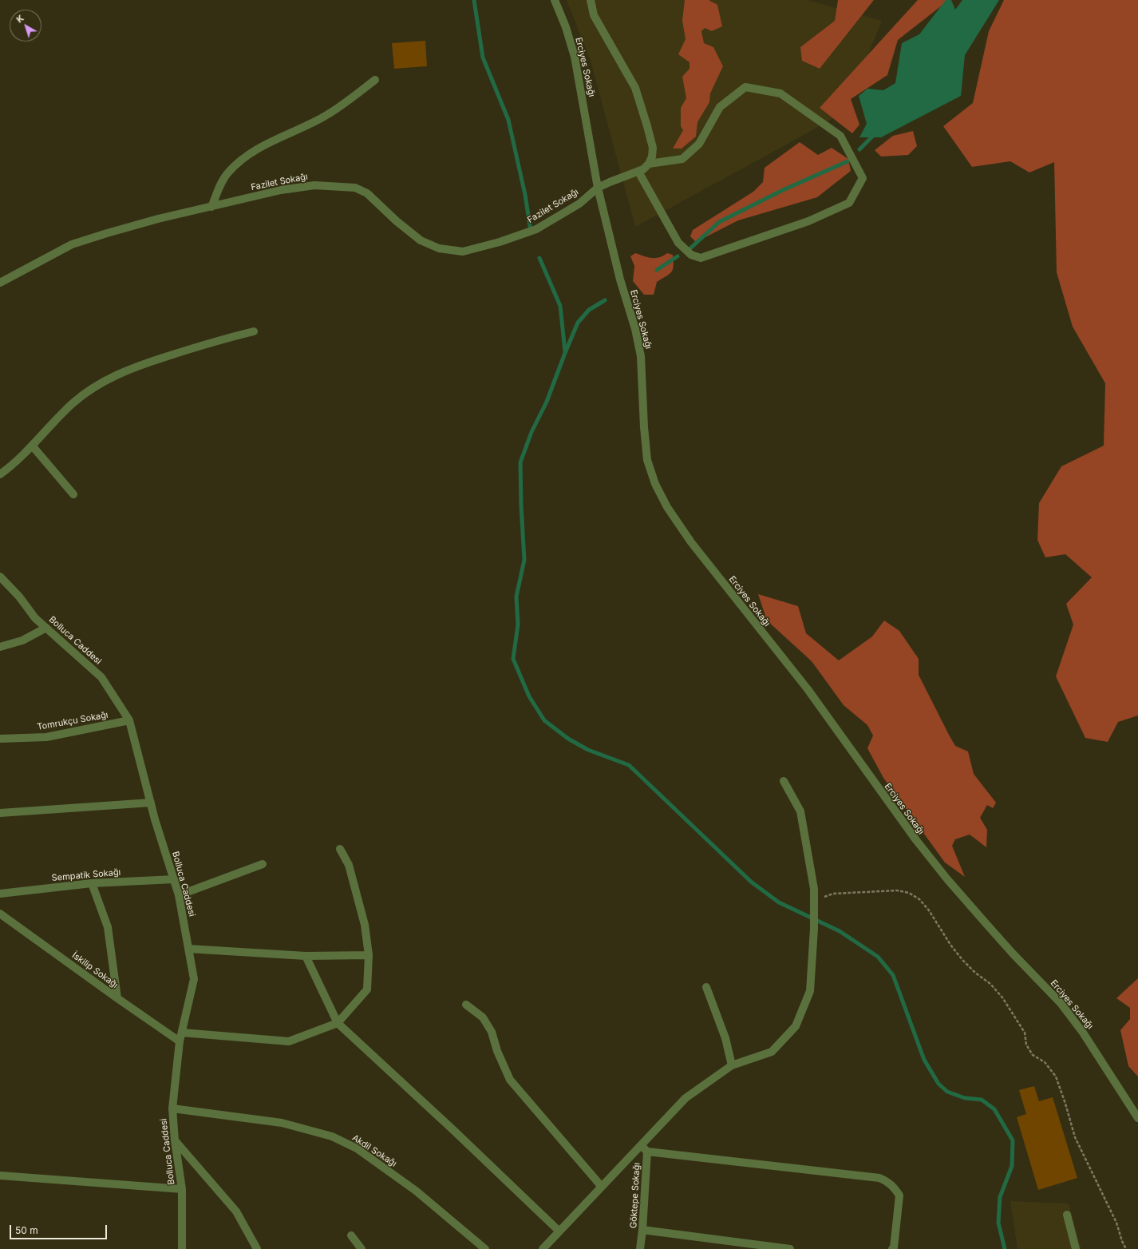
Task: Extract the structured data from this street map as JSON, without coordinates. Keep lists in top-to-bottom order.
{
  "streets": {
    "street": [
      "Erciyes Sokağı",
      "Fazilet Sokağı",
      "Bolluca Caddesi",
      "Tomrukçu Sokağı",
      "Sempatik Sokağı",
      "İskilip Sokağı",
      "Akdil Sokağı",
      "Göktepe Sokağı"
    ]
  },
  "crossings": [
    ["Erciyes Sokağı", "Fazilet Sokağı"],
    ["Bolluca Caddesi", "Tomrukçu Sokağı"],
    ["Bolluca Caddesi", "Sempatik Sokağı"],
    ["Bolluca Caddesi", "İskilip Sokağı"],
    ["Bolluca Caddesi", "Akdil Sokağı"]
  ],
  "scale_bar": "50 m",
  "north": "top left"
}
